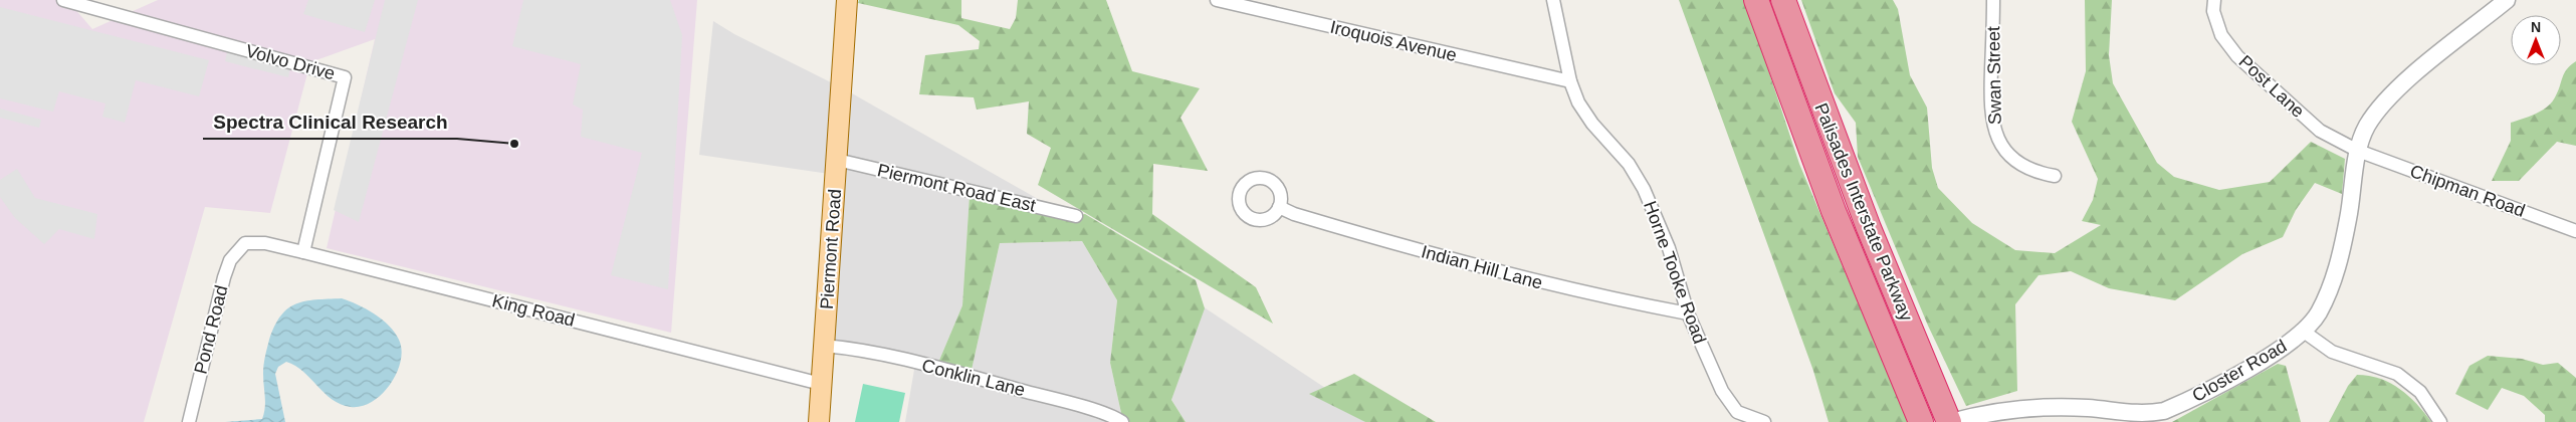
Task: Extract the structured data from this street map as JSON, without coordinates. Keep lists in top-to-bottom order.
{
  "streets": {
    "highway": ["Palisades Interstate Parkway"],
    "main road": ["Piermont Road"],
    "street": [
      "Iroquois Avenue",
      "Volvo Drive",
      "Swan Street",
      "Post Lane",
      "Piermont Road East",
      "Chipman Road",
      "Indian Hill Lane",
      "Horne Tooke Road",
      "King Road",
      "Pond Road",
      "Closter Road",
      "Conklin Lane"
    ]
  },
  "crossings": [
    ["Iroquois Avenue", "Horne Tooke Road"],
    ["Volvo Drive", "King Road"],
    ["Post Lane", "Chipman Road"],
    ["Post Lane", "Closter Road"],
    ["Piermont Road East", "Piermont Road"],
    ["Chipman Road", "Closter Road"],
    ["Palisades Interstate Parkway", "Closter Road"],
    ["Piermont Road", "King Road"],
    ["Piermont Road", "Conklin Lane"],
    ["Indian Hill Lane", "Horne Tooke Road"],
    ["King Road", "Pond Road"]
  ],
  "places": ["Spectra Clinical Research"],
  "north": "top"
}
